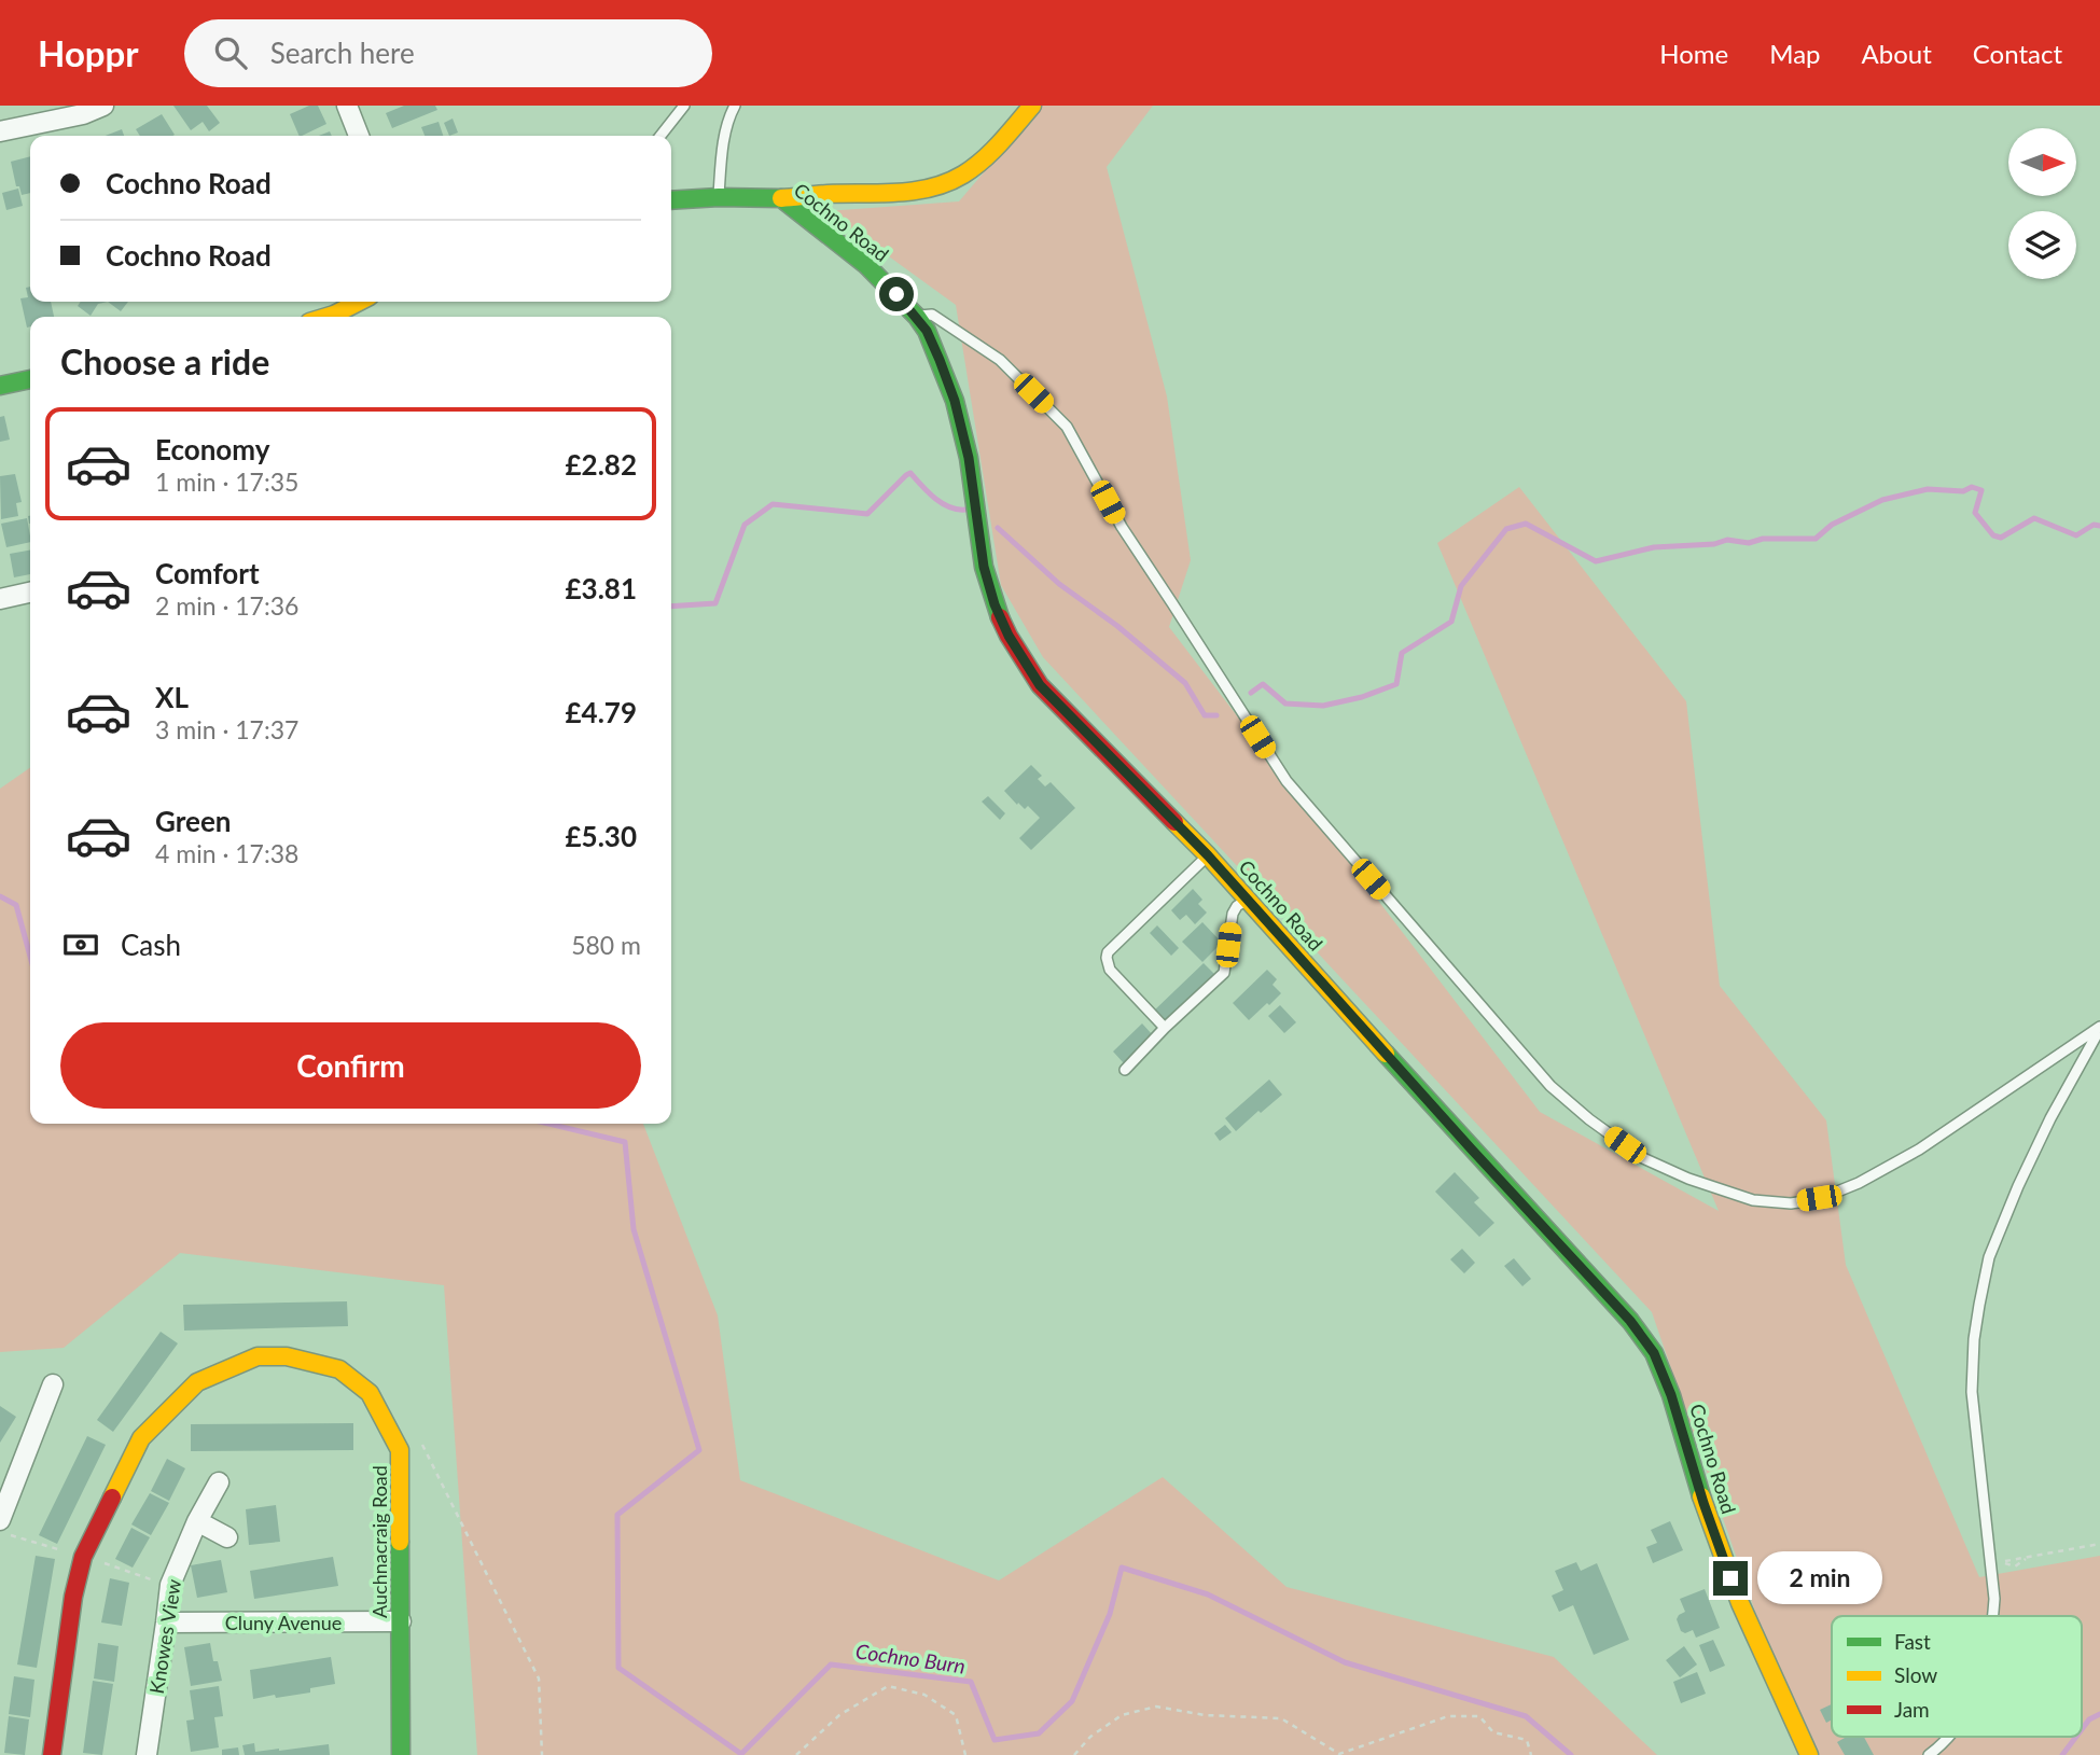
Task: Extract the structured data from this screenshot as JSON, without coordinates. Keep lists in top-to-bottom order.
{
  "streets": {
    "street": [
      "Cochno Road",
      "Auchnacraig Road",
      "Cluny Avenue",
      "Knowes View"
    ]
  },
  "crossings": [
    ["Auchnacraig Road", "Cluny Avenue"],
    ["Cluny Avenue", "Knowes View"]
  ],
  "water": ["Cochno Burn"],
  "legend": ["Fast", "Slow", "Jam"],
  "north": "right",
  "page": {
    "header": "Hoppr",
    "search": "Search here",
    "nav": [
      "Home",
      "Map",
      "About",
      "Contact"
    ],
    "banner": ["Cochno Road", "Cochno Road"],
    "heading": "Choose a ride",
    "list": [
      {
        "name": "Economy",
        "note": "1 min · 17:35",
        "value": "£2.82"
      },
      {
        "name": "Comfort",
        "note": "2 min · 17:36",
        "value": "£3.81"
      },
      {
        "name": "XL",
        "note": "3 min · 17:37",
        "value": "£4.79"
      },
      {
        "name": "Green",
        "note": "4 min · 17:38",
        "value": "£5.30"
      }
    ],
    "pay": ["Cash", "580 m"],
    "buttons": "Confirm",
    "bubble": "2 min"
  }
}
